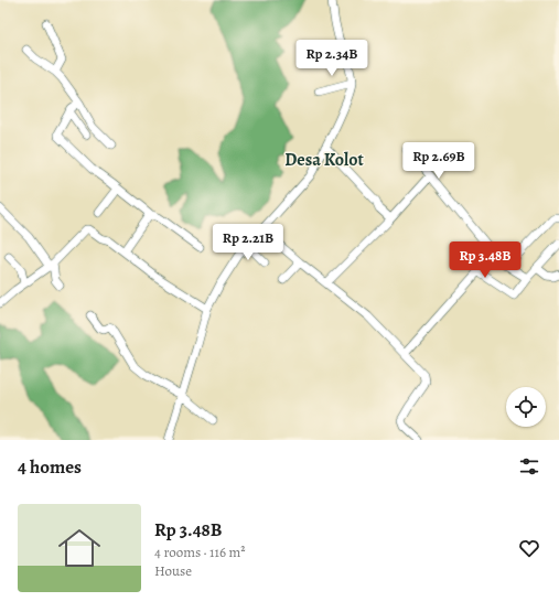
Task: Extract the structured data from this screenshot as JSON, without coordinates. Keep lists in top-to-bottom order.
{
  "districts": ["Desa Kolot"],
  "page": {
    "price": [
      "Rp 2.34B",
      "Rp 2.69B",
      "Rp 2.21B",
      "Rp 3.48B"
    ],
    "heading": "4 homes",
    "list": [
      {
        "name": "Rp 3.48B",
        "note": "4 rooms · 116 m² · House"
      }
    ]
  }
}
